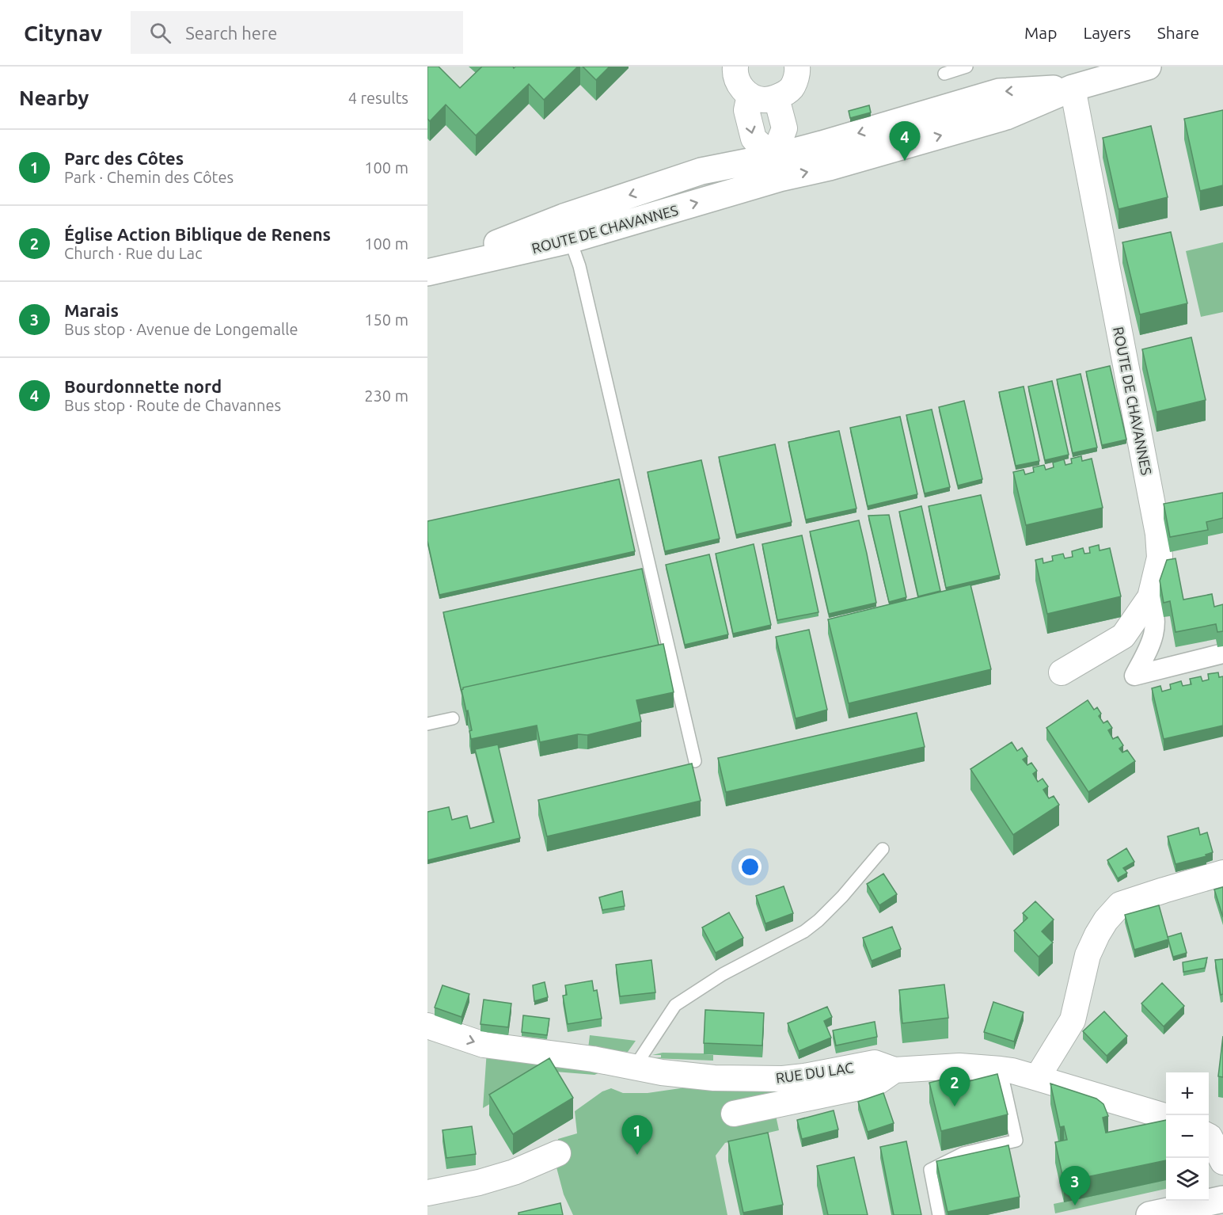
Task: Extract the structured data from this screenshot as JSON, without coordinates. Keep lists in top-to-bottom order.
{
  "streets": {
    "main road": ["ROUTE DE CHAVANNES"],
    "street": ["RUE DU LAC"]
  },
  "page": {
    "header": "Citynav",
    "search": "Search here",
    "nav": ["Map", "Layers", "Share"],
    "heading": ["Nearby", "4 results"],
    "pins": [
      "4",
      "2",
      "1",
      "3"
    ],
    "list": [
      {
        "mark": "1",
        "name": "Parc des Côtes",
        "note": "Park · Chemin des Côtes",
        "value": "100 m"
      },
      {
        "mark": "2",
        "name": "Église Action Biblique de Renens",
        "note": "Church · Rue du Lac",
        "value": "100 m"
      },
      {
        "mark": "3",
        "name": "Marais",
        "note": "Bus stop · Avenue de Longemalle",
        "value": "150 m"
      },
      {
        "mark": "4",
        "name": "Bourdonnette nord",
        "note": "Bus stop · Route de Chavannes",
        "value": "230 m"
      }
    ],
    "map_buttons": ["+", "−"]
  }
}
